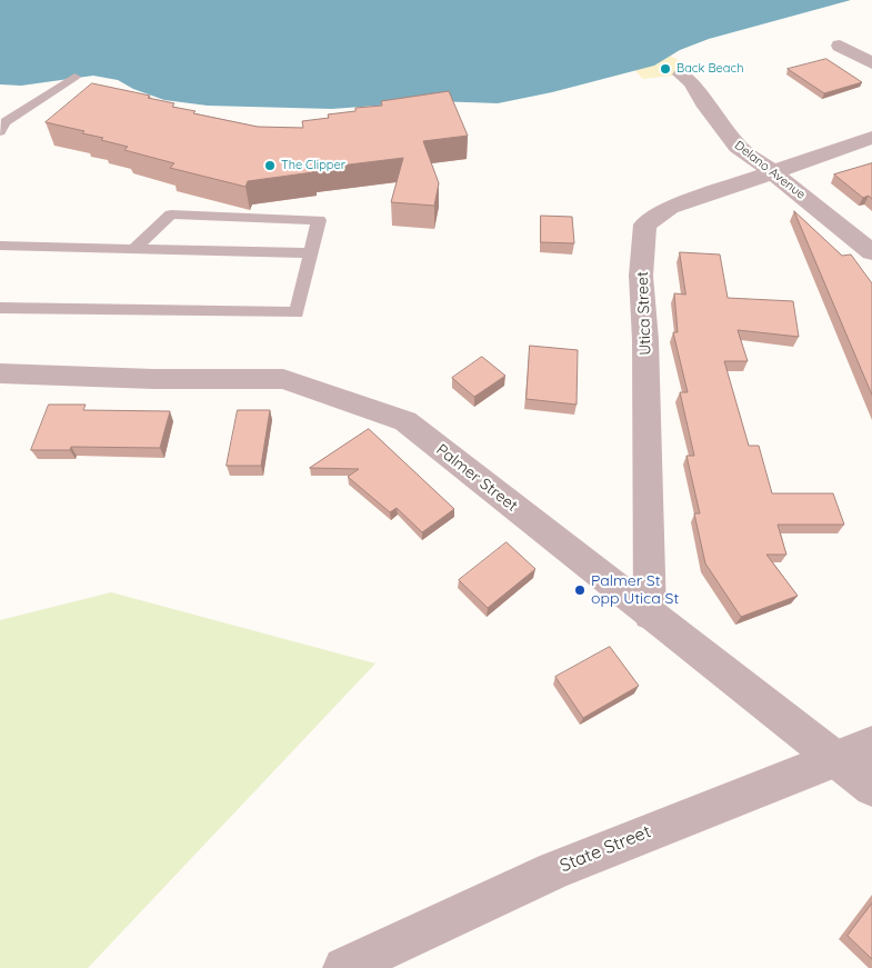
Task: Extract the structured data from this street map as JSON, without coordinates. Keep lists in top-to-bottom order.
{
  "streets": {
    "street": [
      "Delano Avenue",
      "Utica Street",
      "Palmer Street",
      "State Street"
    ]
  },
  "crossings": [
    ["Delano Avenue", "Utica Street"],
    ["Utica Street", "Palmer Street"],
    ["Palmer Street", "State Street"]
  ],
  "places": ["Back Beach", "The Clipper", "Palmer St opp Utica St"]
}
